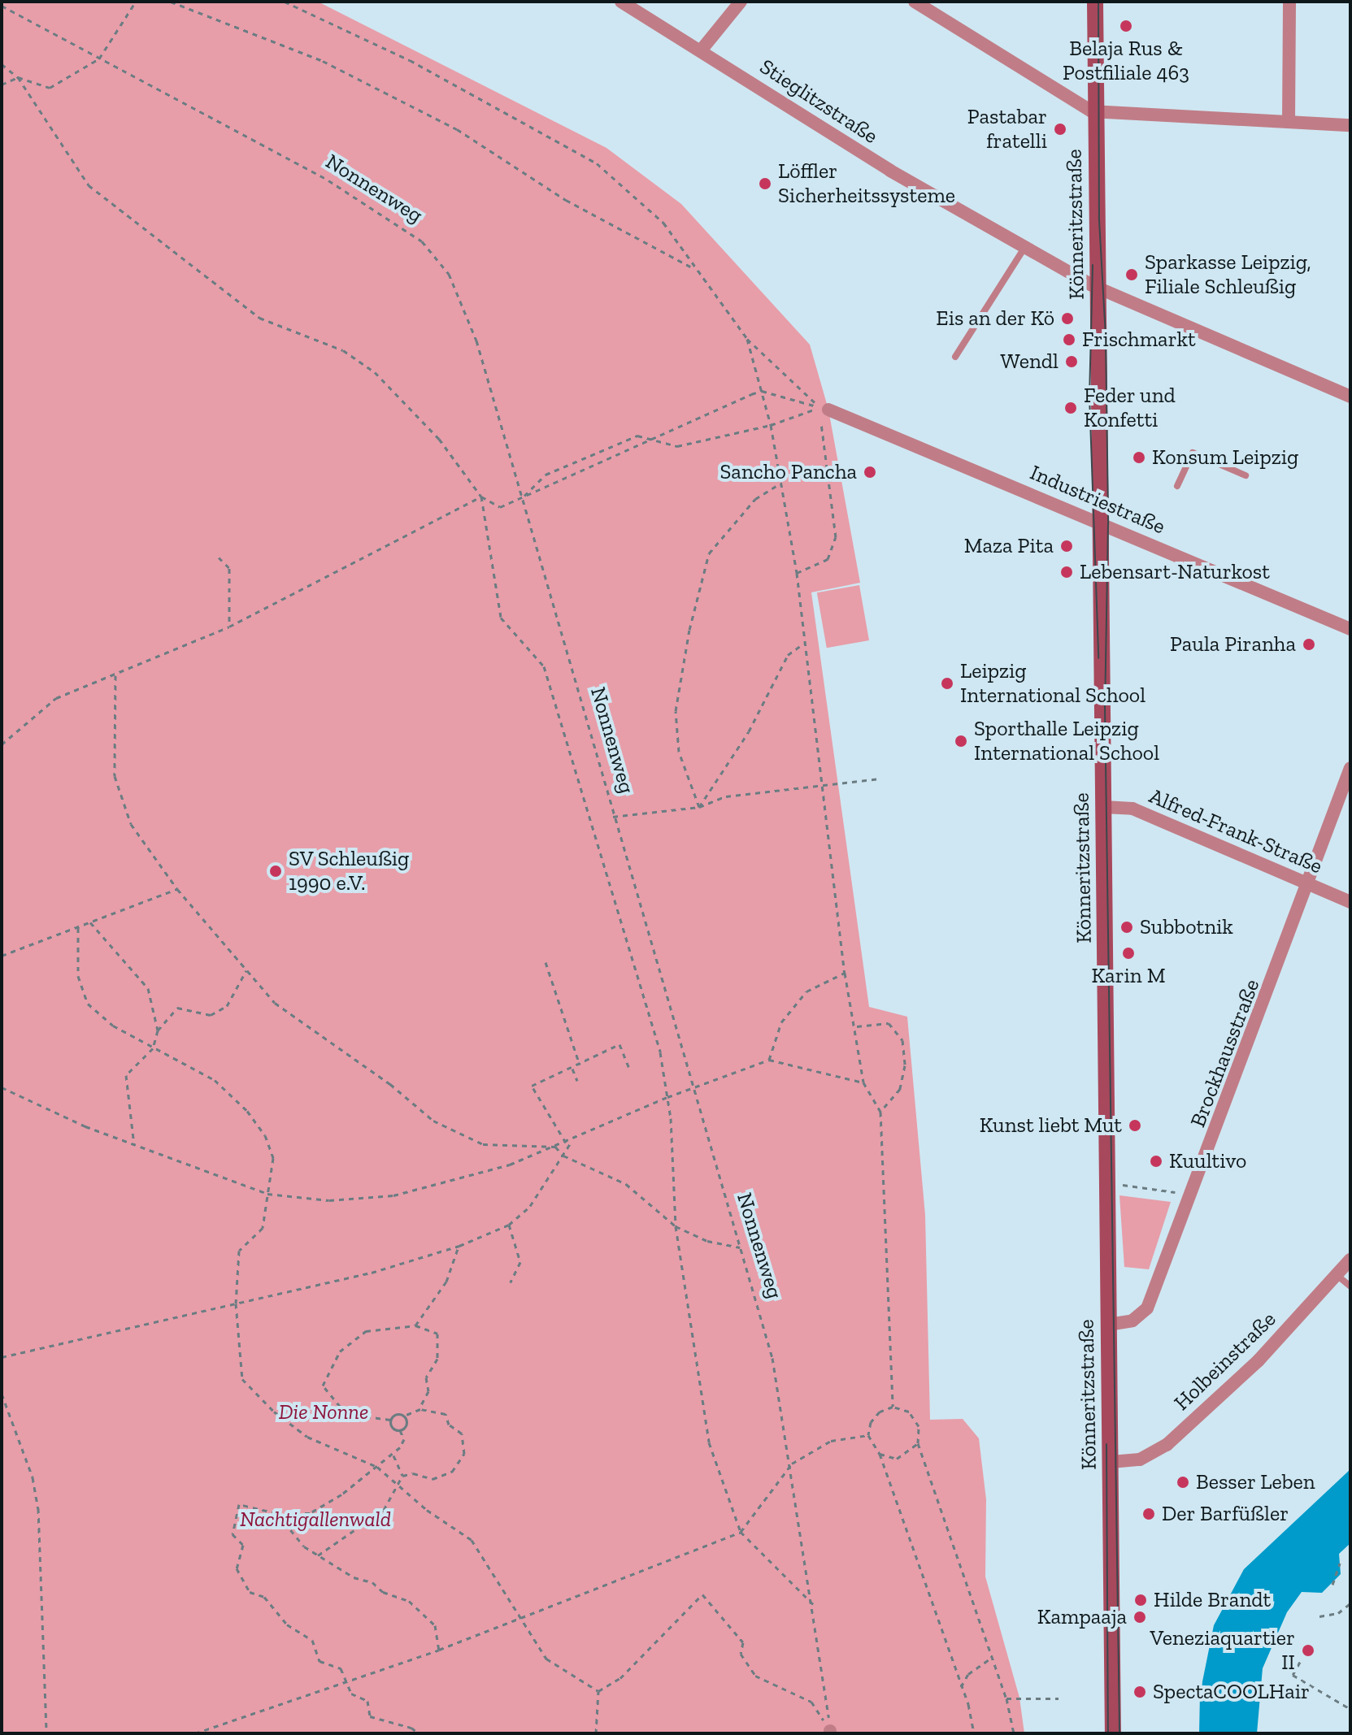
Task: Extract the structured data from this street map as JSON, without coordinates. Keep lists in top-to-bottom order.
{
  "streets": {
    "main road": ["Könneritzstraße"],
    "street": [
      "Stieglitzstraße",
      "Industriestraße",
      "Alfred-Frank-Straße",
      "Brockhausstraße",
      "Holbeinstraße"
    ],
    "path": ["Nonnenweg"]
  },
  "crossings": [
    ["Stieglitzstraße", "Könneritzstraße"],
    ["Könneritzstraße", "Industriestraße"],
    ["Könneritzstraße", "Alfred-Frank-Straße"],
    ["Könneritzstraße", "Brockhausstraße"],
    ["Könneritzstraße", "Holbeinstraße"],
    ["Alfred-Frank-Straße", "Brockhausstraße"]
  ],
  "parks": ["Die Nonne", "Nachtigallenwald"],
  "places": [
    "Belaja Rus & Postfiliale 463",
    "Pastabar fratelli",
    "Löffler Sicherheitssysteme",
    "Sparkasse Leipzig, Filiale Schleußig",
    "Eis an der Kö",
    "Frischmarkt",
    "Wendl",
    "Feder und Konfetti",
    "Konsum Leipzig",
    "Sancho Pancha",
    "Maza Pita",
    "Lebensart-Naturkost",
    "Paula Piranha",
    "Leipzig International School",
    "Sporthalle Leipzig International School",
    "SV Schleußig 1990 e.V.",
    "Subbotnik",
    "Karin M",
    "Kunst liebt Mut",
    "Kuultivo",
    "Besser Leben",
    "Der Barfüßler",
    "Hilde Brandt",
    "Kampaaja",
    "Veneziaquartier II",
    "SpectaCOOLHair"
  ]
}
